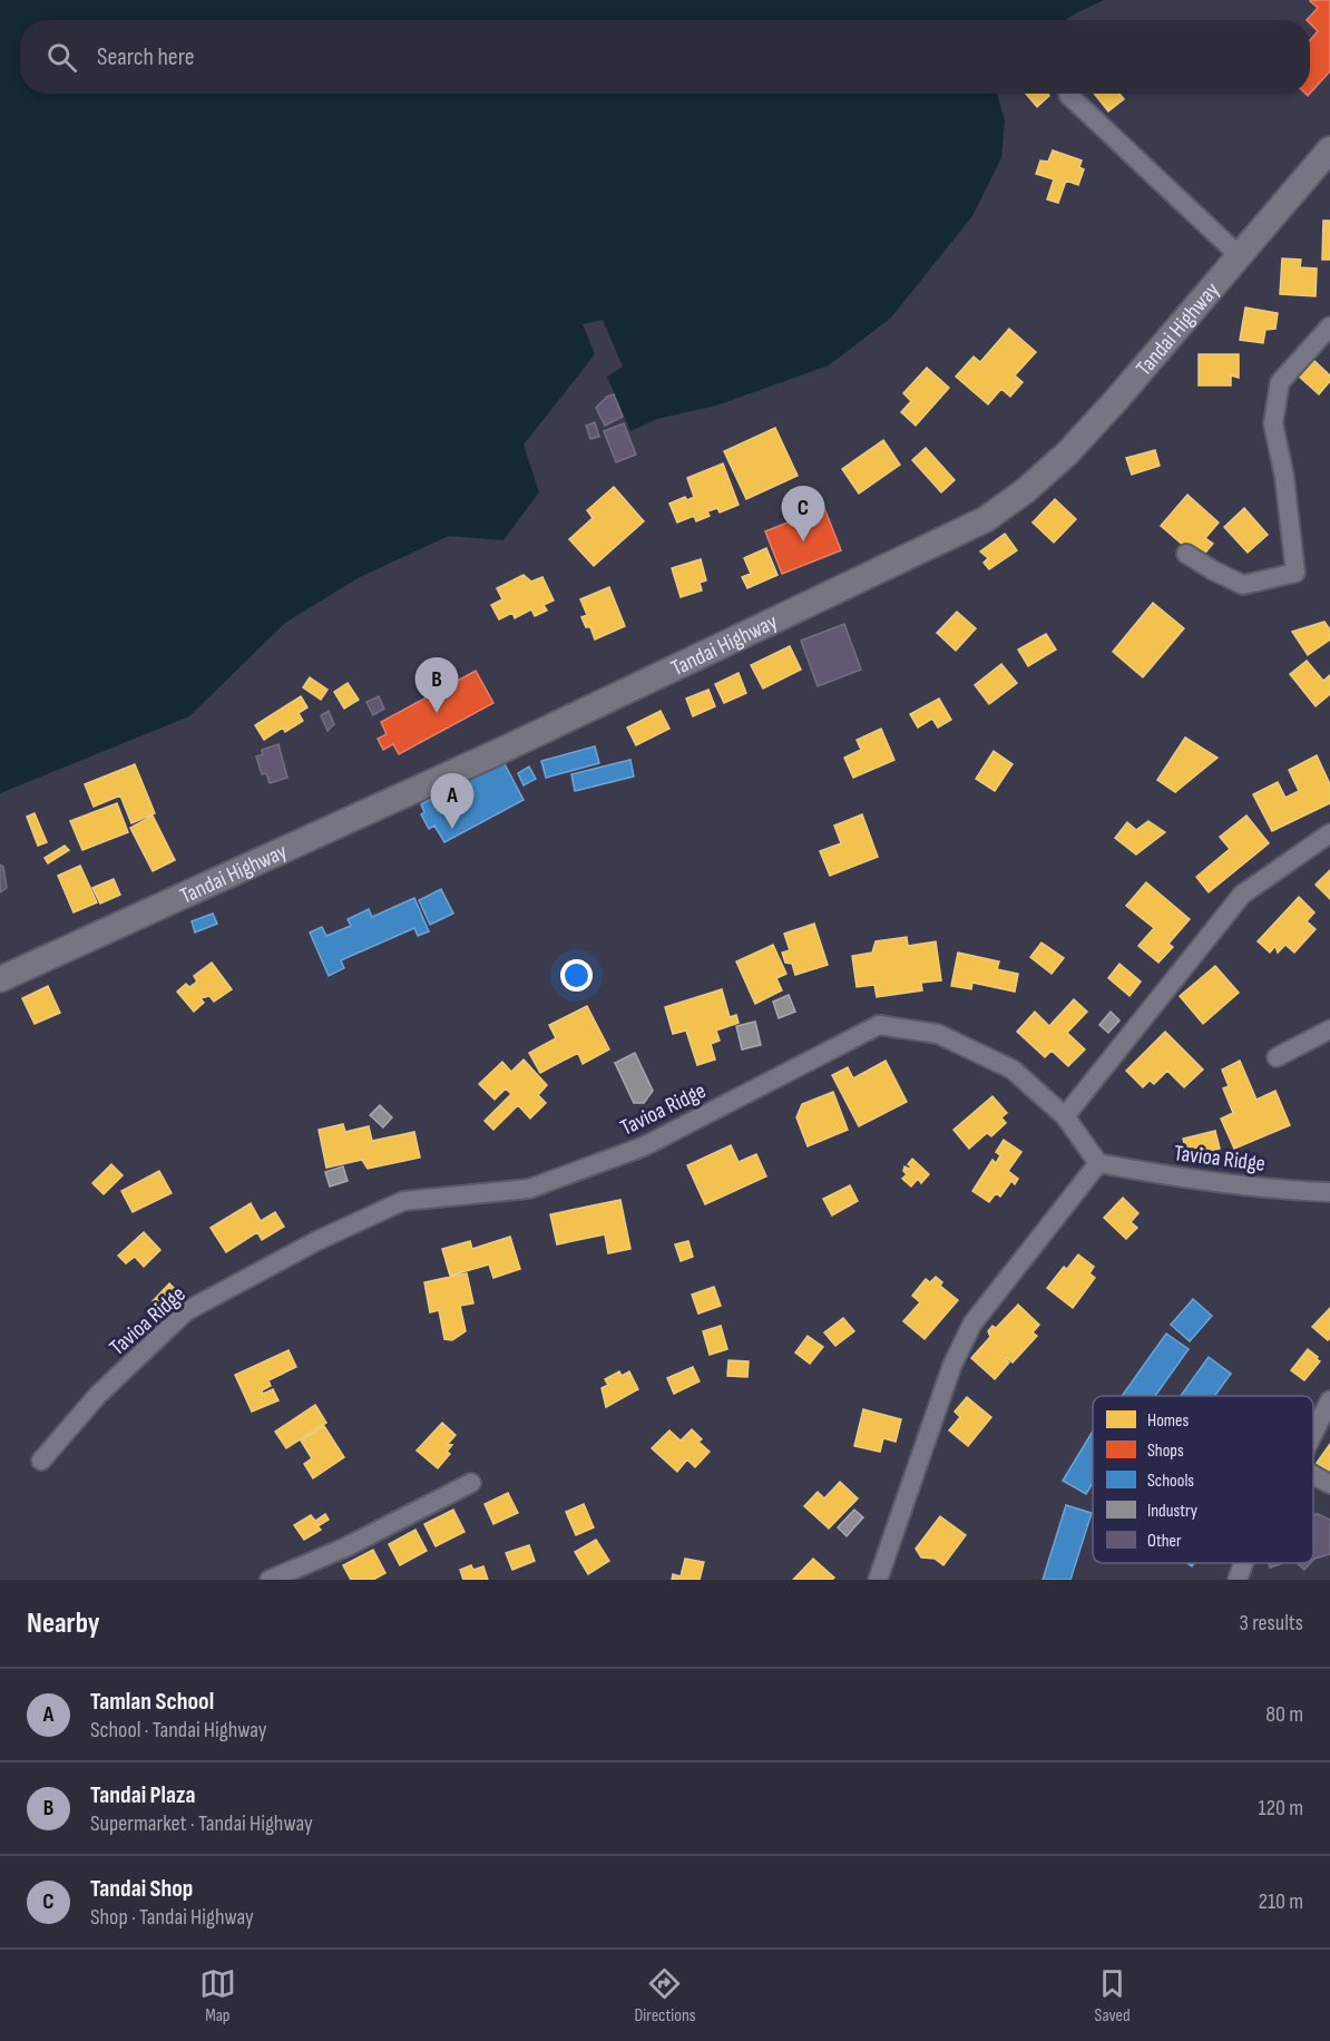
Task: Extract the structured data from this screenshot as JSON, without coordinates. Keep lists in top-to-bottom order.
{
  "streets": {
    "main road": ["Tandai Highway"],
    "street": ["Tavioa Ridge"]
  },
  "legend": [
    "Homes",
    "Shops",
    "Schools",
    "Industry",
    "Other"
  ],
  "page": {
    "search": "Search here",
    "pins": ["C", "B", "A"],
    "heading": ["Nearby", "3 results"],
    "list": [
      {
        "mark": "A",
        "name": "Tamlan School",
        "note": "School · Tandai Highway",
        "value": "80 m"
      },
      {
        "mark": "B",
        "name": "Tandai Plaza",
        "note": "Supermarket · Tandai Highway",
        "value": "120 m"
      },
      {
        "mark": "C",
        "name": "Tandai Shop",
        "note": "Shop · Tandai Highway",
        "value": "210 m"
      }
    ],
    "nav": ["Map", "Directions", "Saved"]
  }
}
